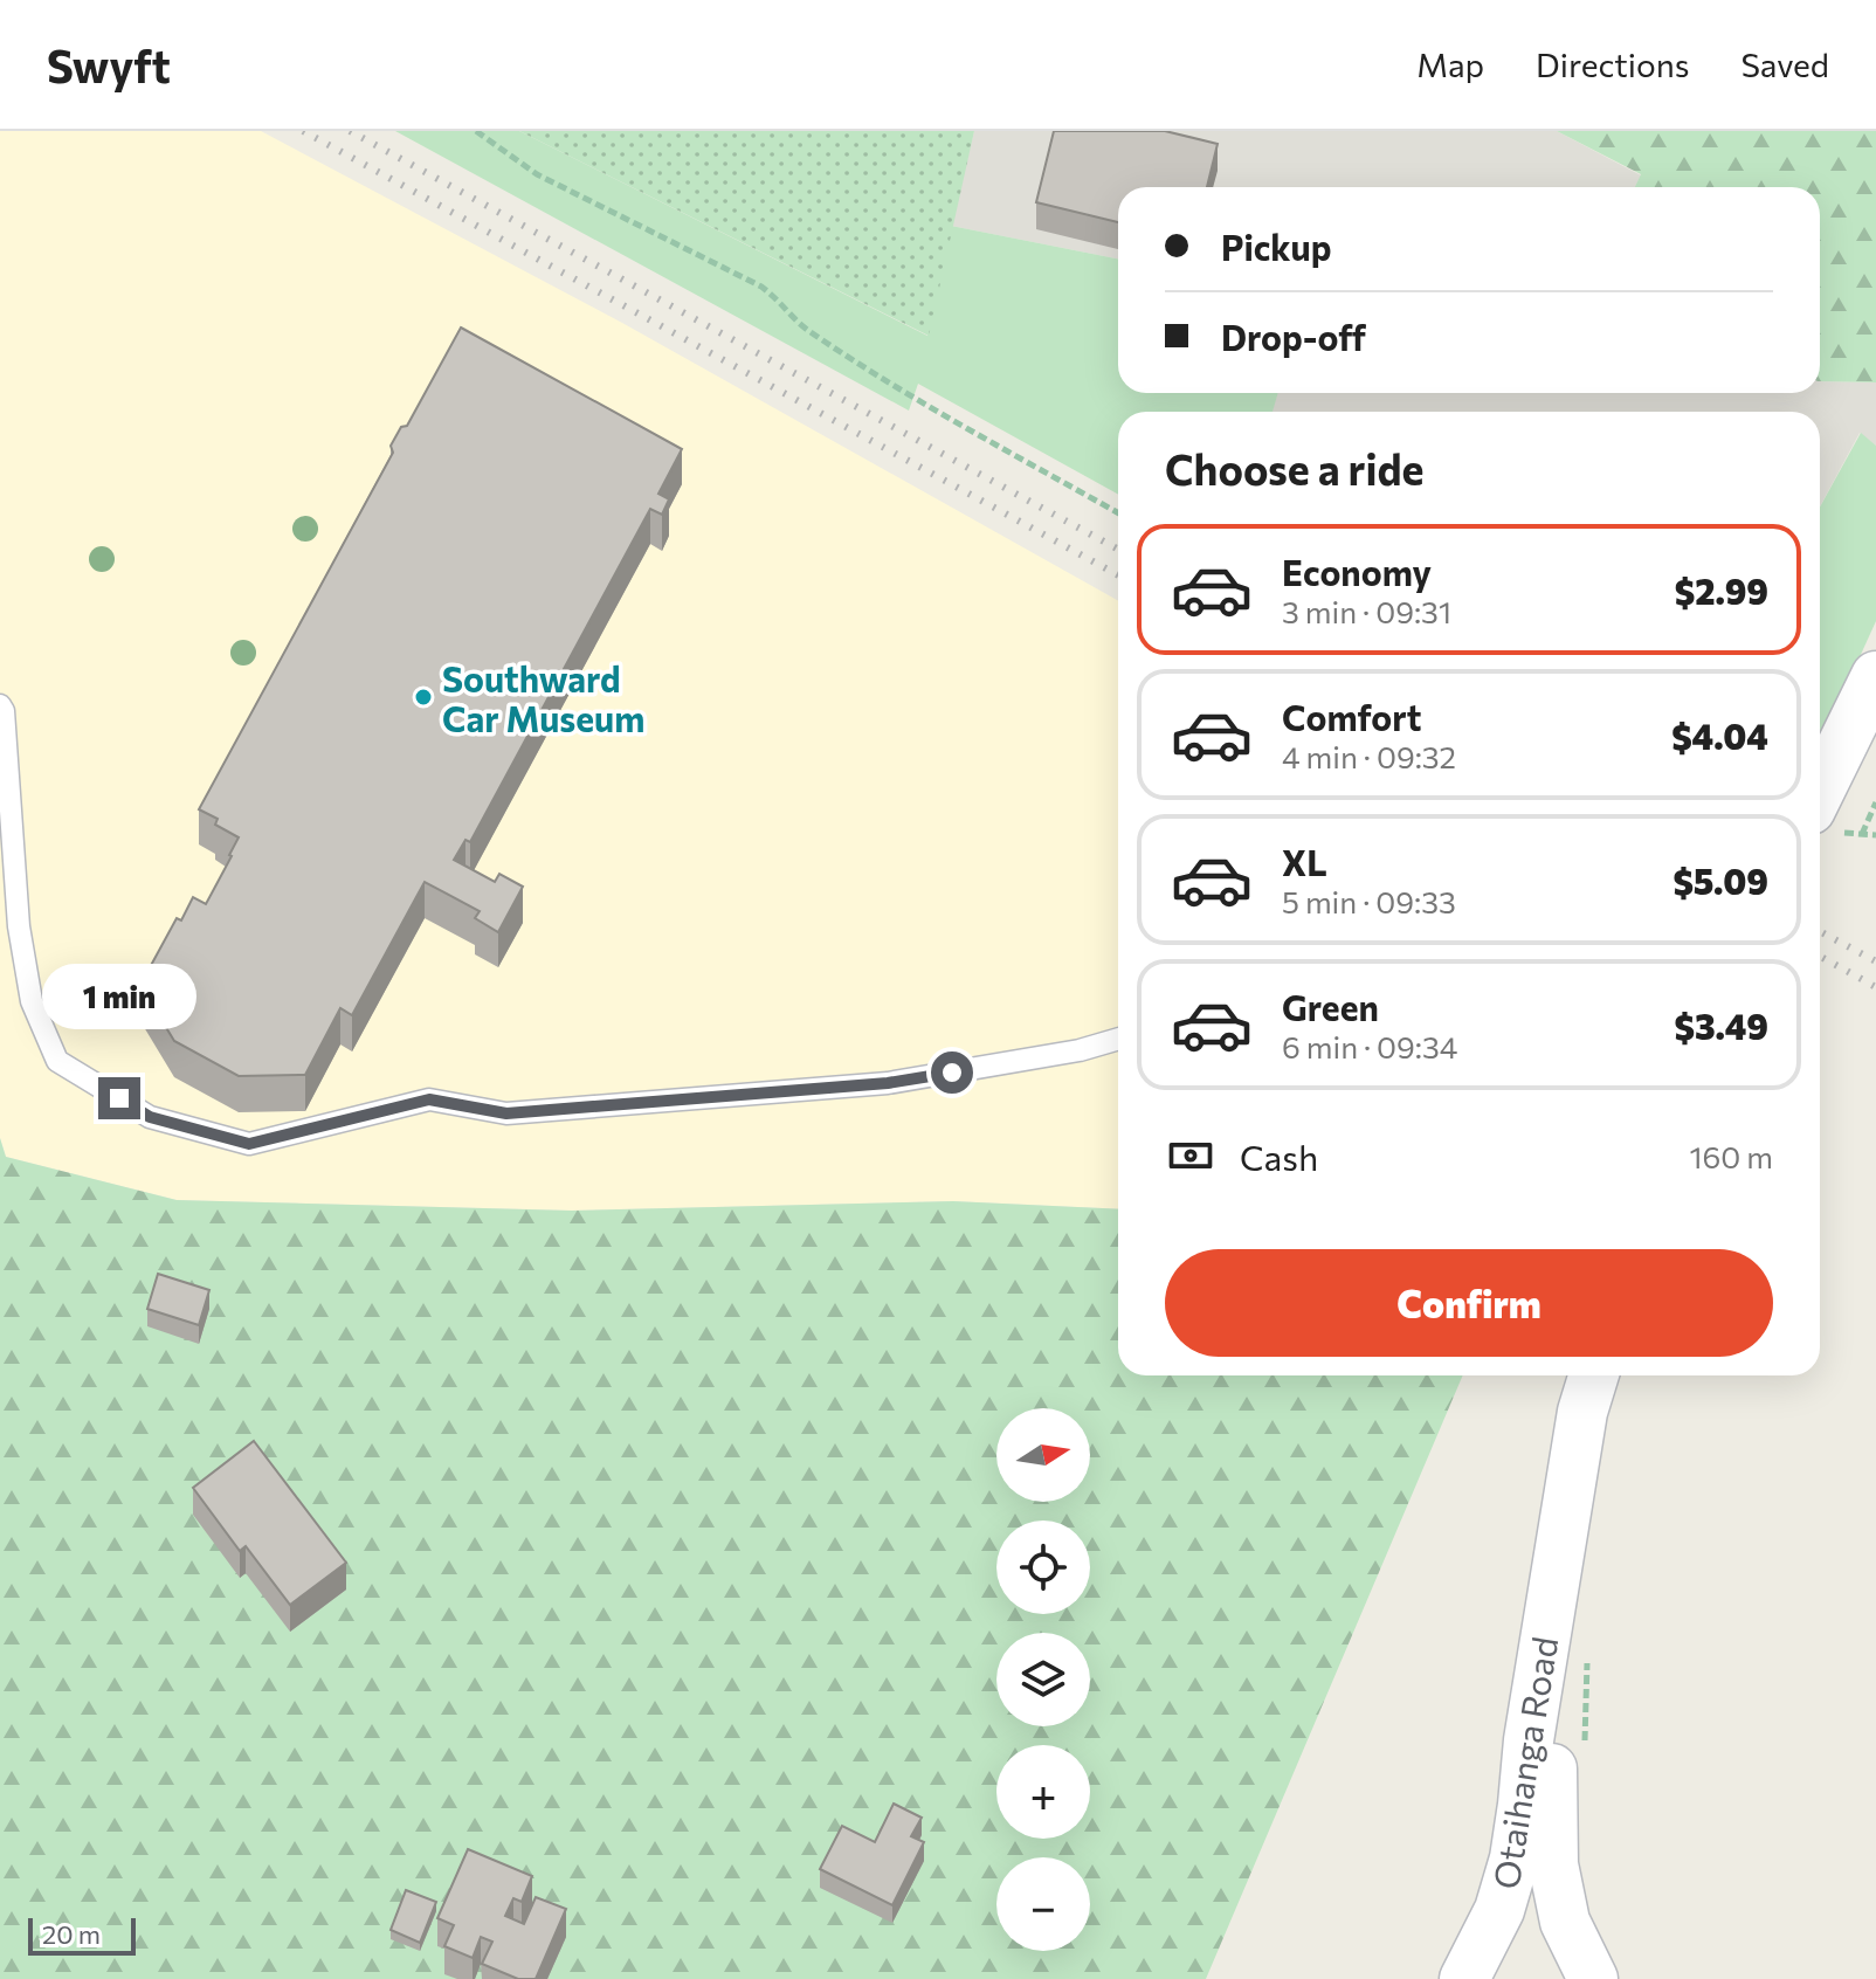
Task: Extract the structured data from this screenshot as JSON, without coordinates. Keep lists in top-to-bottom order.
{
  "streets": {
    "street": ["Otaihanga Road"]
  },
  "places": ["Southward Car Museum"],
  "scale_bar": "20 m",
  "north": "right",
  "page": {
    "header": "Swyft",
    "nav": ["Map", "Directions", "Saved"],
    "banner": ["Pickup", "Drop-off"],
    "heading": "Choose a ride",
    "list": [
      {
        "name": "Economy",
        "note": "3 min · 09:31",
        "value": "$2.99"
      },
      {
        "name": "Comfort",
        "note": "4 min · 09:32",
        "value": "$4.04"
      },
      {
        "name": "XL",
        "note": "5 min · 09:33",
        "value": "$5.09"
      },
      {
        "name": "Green",
        "note": "6 min · 09:34",
        "value": "$3.49"
      }
    ],
    "bubble": "1 min",
    "pay": ["Cash", "160 m"],
    "buttons": "Confirm",
    "map_buttons": ["+", "−"],
    "scale": "20 m"
  }
}
